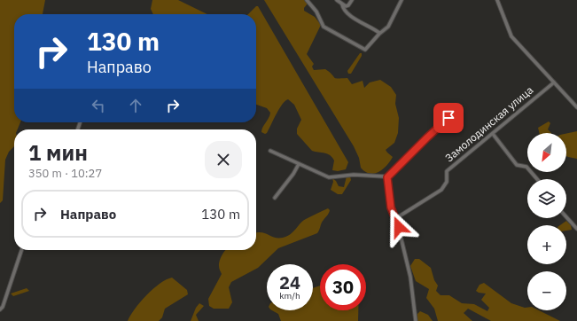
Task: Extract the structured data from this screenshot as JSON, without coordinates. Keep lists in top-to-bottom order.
{
  "streets": {
    "street": ["Замолодинская улица"]
  },
  "north": "bottom left",
  "page": {
    "turn": ["130 m", "Направо"],
    "heading": ["1 мин", "350 m · 10:27"],
    "map_buttons": ["+", "−"],
    "list": [
      {
        "name": "Направо",
        "value": "130 m"
      }
    ],
    "speed": "24 km/h",
    "limit": "30"
  }
}
